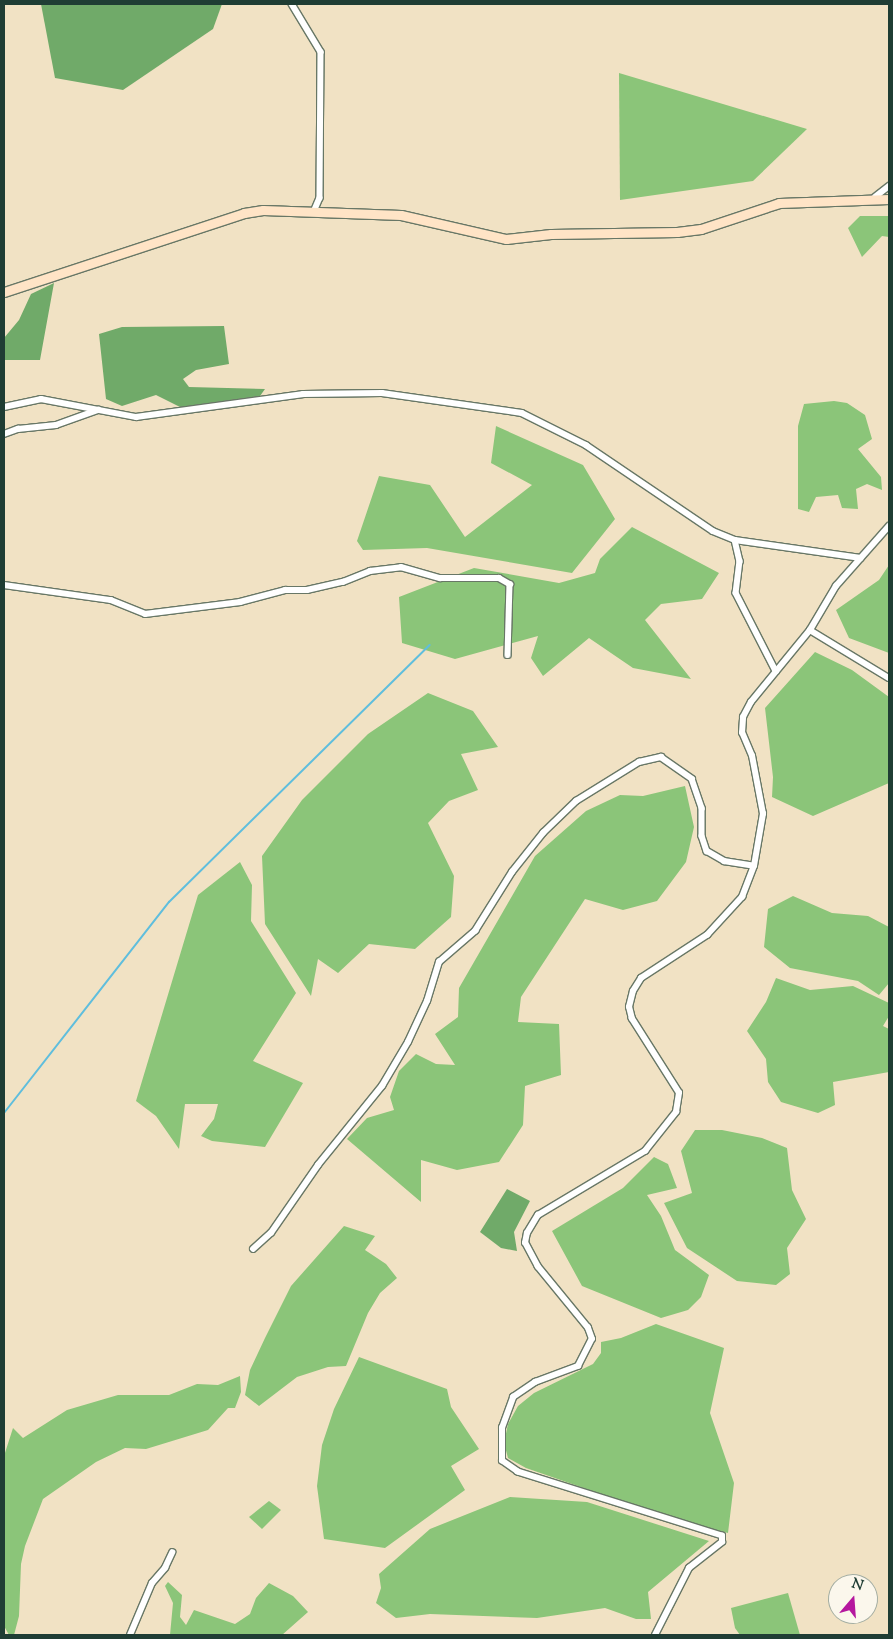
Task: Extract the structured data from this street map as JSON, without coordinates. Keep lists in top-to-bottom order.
{
  "north": "top"
}
